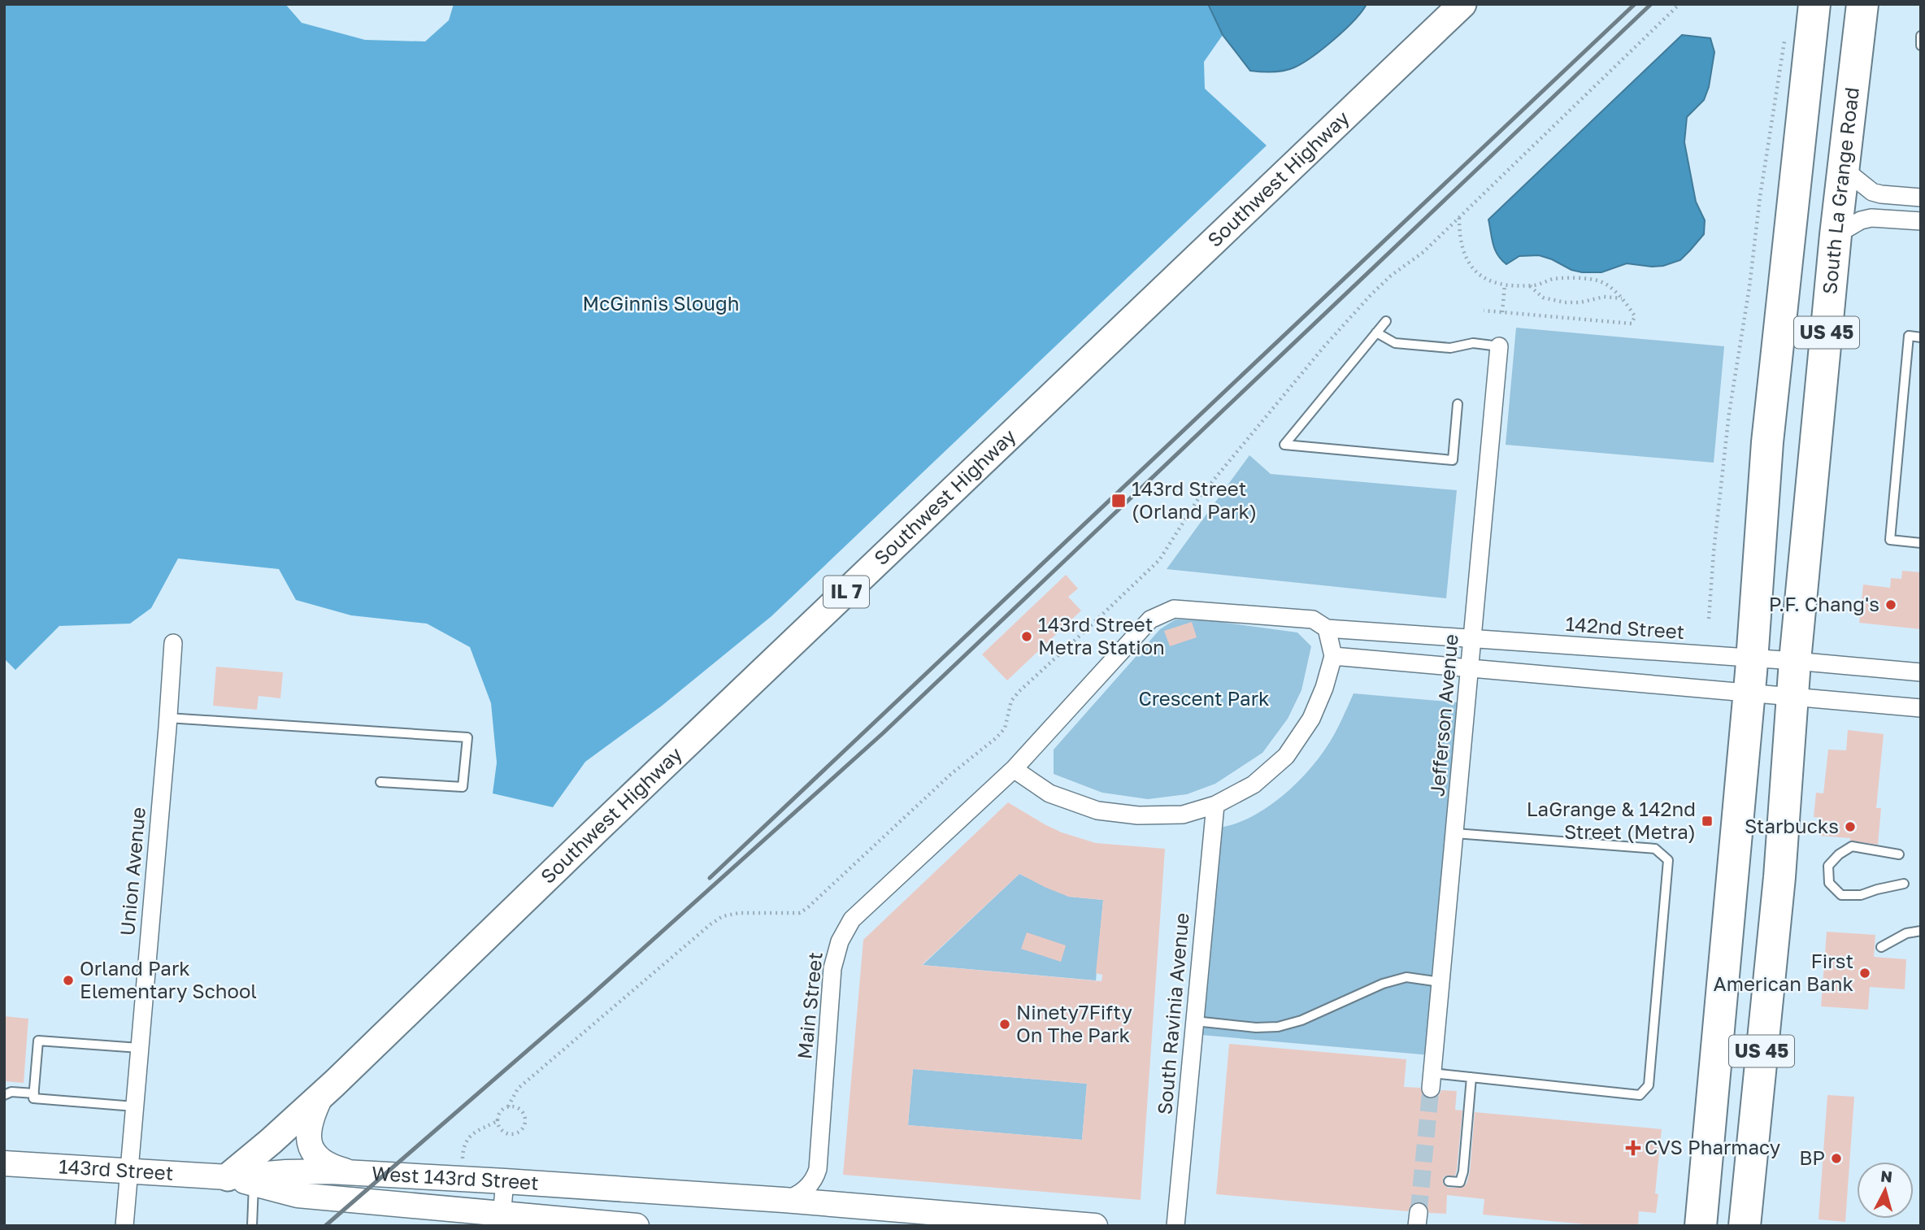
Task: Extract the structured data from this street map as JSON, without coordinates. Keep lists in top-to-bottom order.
{
  "streets": {
    "highway": ["South La Grange Road", "US 45"],
    "main road": [
      "Southwest Highway",
      "IL 7",
      "143rd Street",
      "West 143rd Street"
    ],
    "street": [
      "142nd Street",
      "Jefferson Avenue",
      "Union Avenue",
      "Main Street",
      "South Ravinia Avenue"
    ]
  },
  "crossings": [
    ["Southwest Highway", "143rd Street"],
    ["Southwest Highway", "West 143rd Street"],
    ["South La Grange Road", "142nd Street"],
    ["US 45", "142nd Street"],
    ["142nd Street", "Jefferson Avenue"],
    ["142nd Street", "Main Street"],
    ["Union Avenue", "143rd Street"],
    ["Main Street", "West 143rd Street"],
    ["143rd Street", "West 143rd Street"]
  ],
  "parks": ["McGinnis Slough", "Crescent Park"],
  "places": {
    "transit": ["143rd Street (Orland Park)", "LaGrange & 142nd Street (Metra)"],
    "other": [
      "P.F. Chang's",
      "143rd Street Metra Station",
      "Starbucks",
      "First American Bank",
      "Orland Park Elementary School",
      "Ninety7Fifty On The Park",
      "BP"
    ],
    "health": ["CVS Pharmacy"]
  },
  "north": "top"
}
